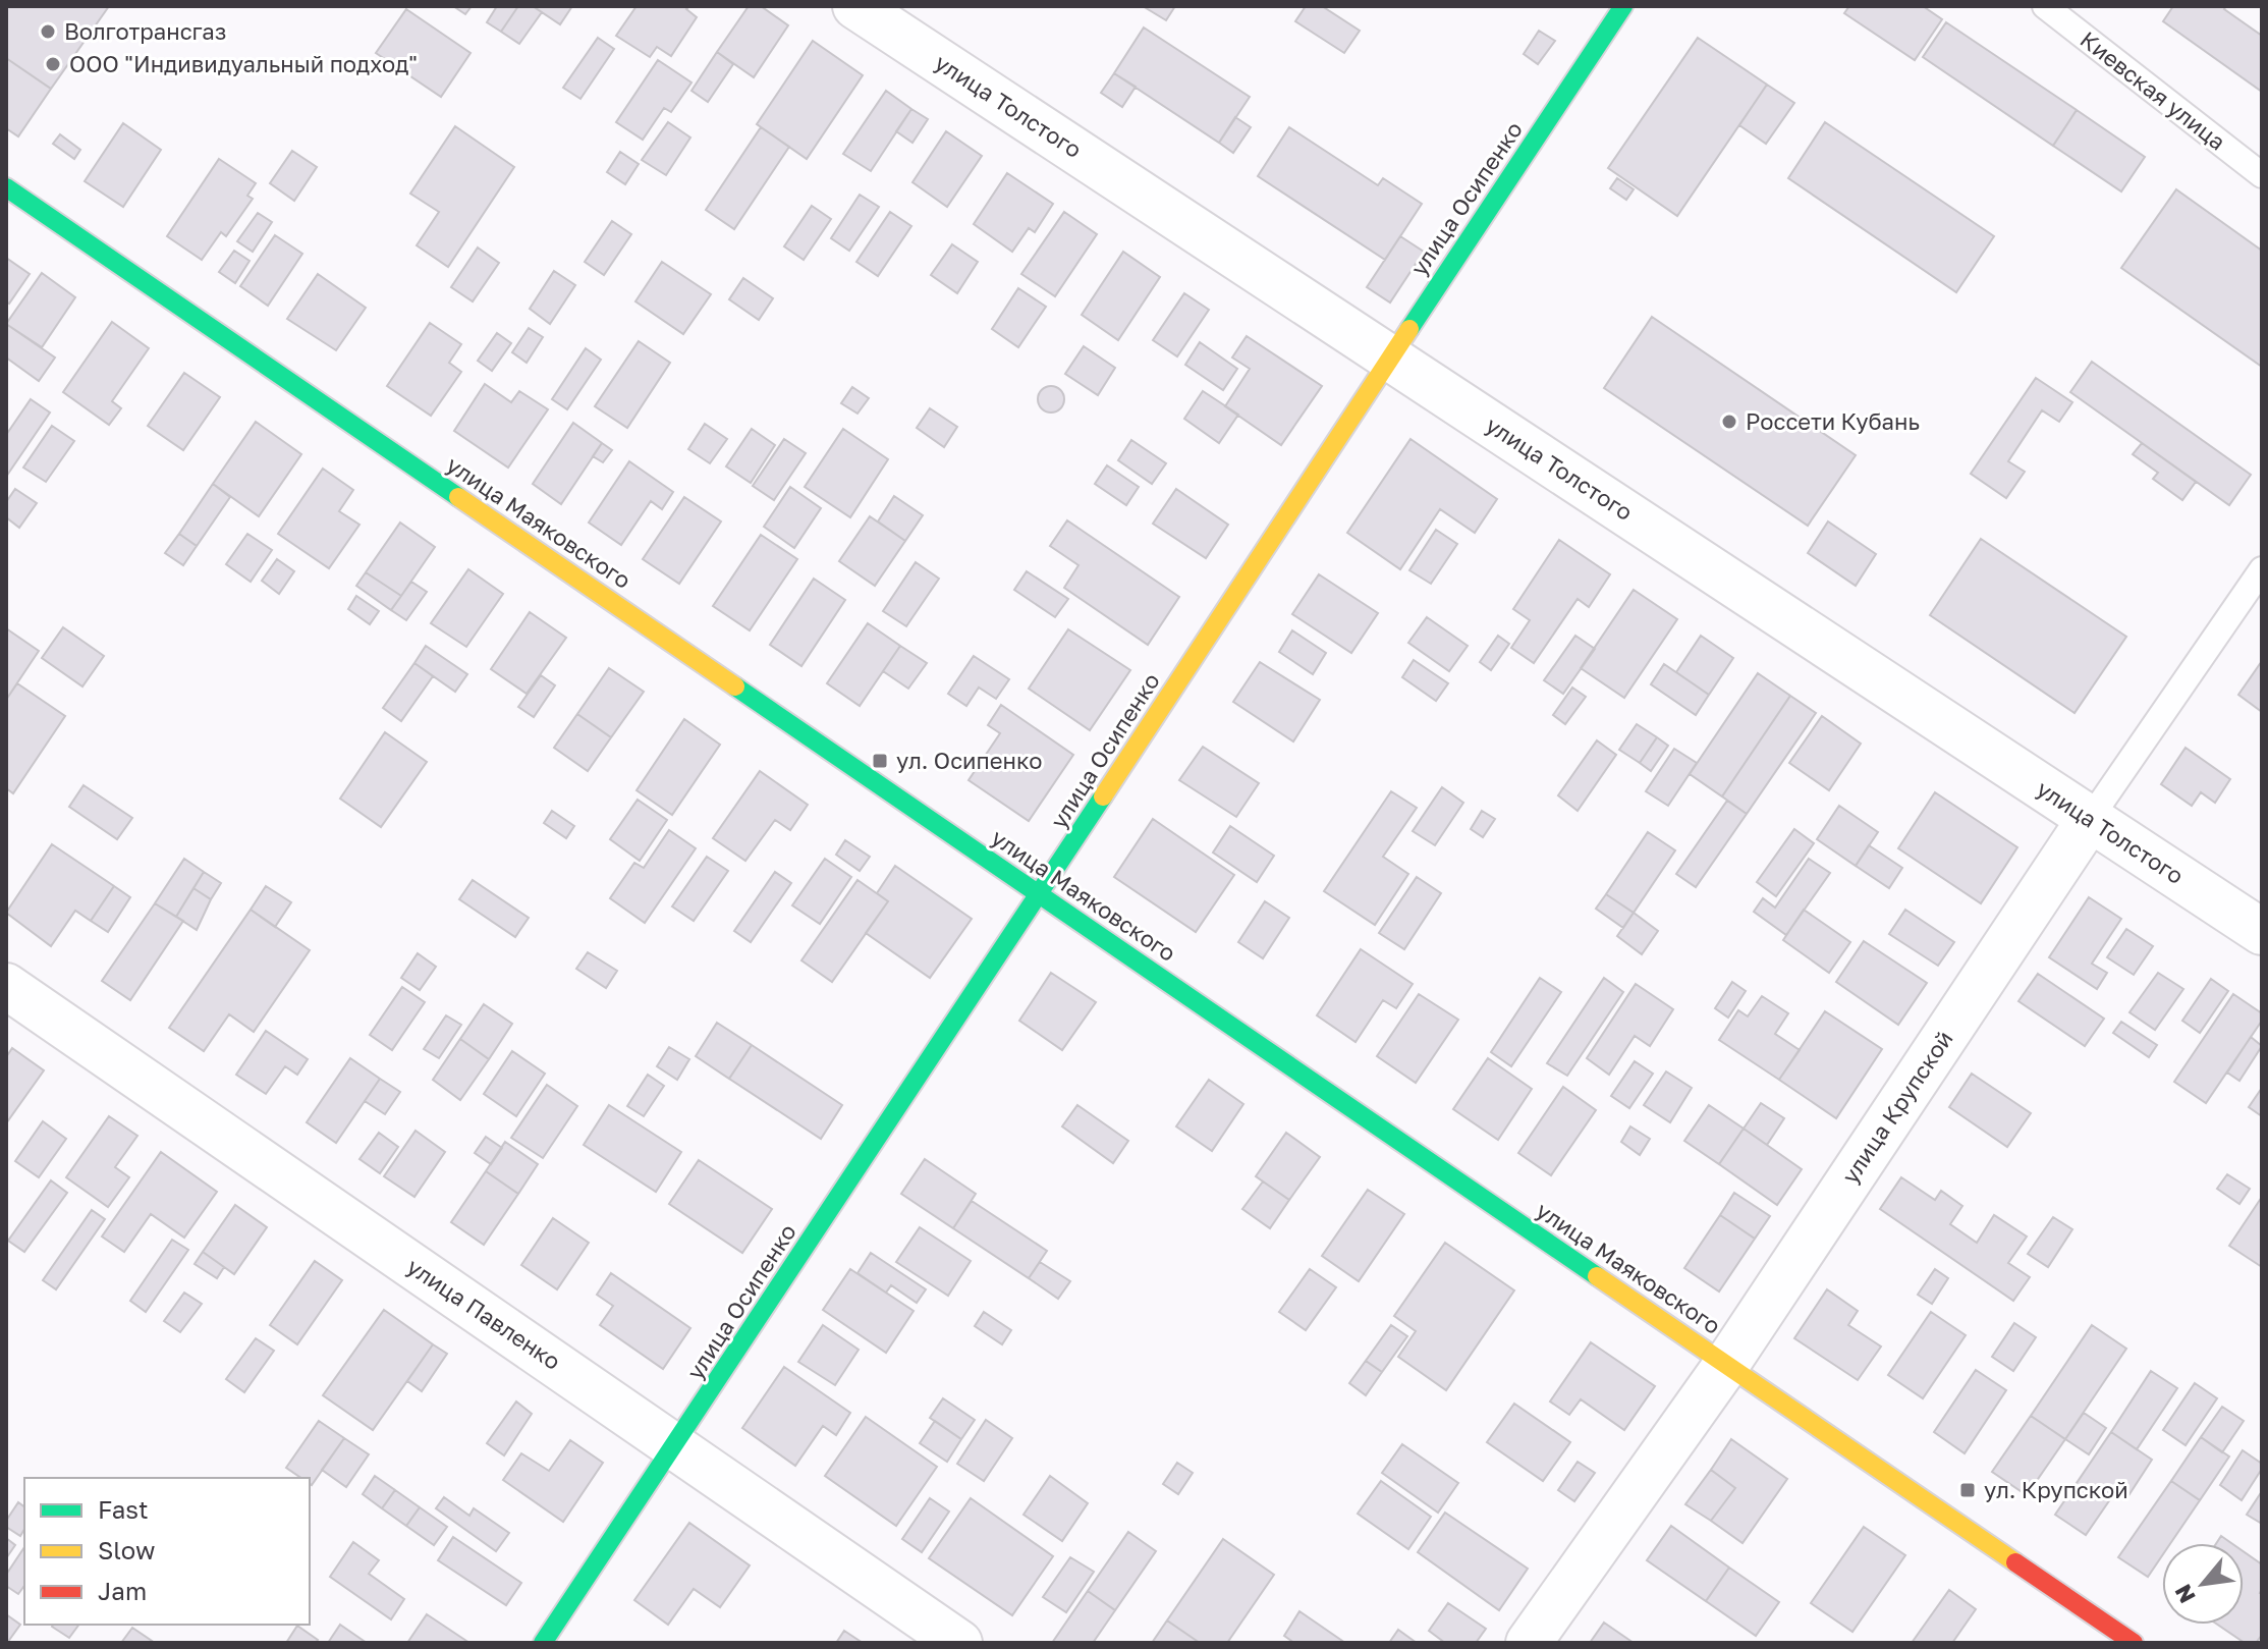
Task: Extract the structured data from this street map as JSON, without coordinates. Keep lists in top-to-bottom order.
{
  "streets": {
    "street": [
      "улица Толстого",
      "улица Осипенко",
      "улица Маяковского",
      "улица Крупской",
      "улица Павленко"
    ],
    "lane": ["Киевская улица"]
  },
  "crossings": [
    ["улица Толстого", "улица Осипенко"],
    ["улица Толстого", "улица Крупской"],
    ["улица Осипенко", "улица Маяковского"],
    ["улица Осипенко", "улица Павленко"],
    ["улица Маяковского", "улица Крупской"]
  ],
  "places": {
    "other": ["Волготрансгаз", "ООО \"Индивидуальный подход\"", "Россети Кубань"],
    "transit": ["ул. Осипенко", "ул. Крупской"]
  },
  "legend": ["Fast", "Slow", "Jam"],
  "north": "bottom left"
}
